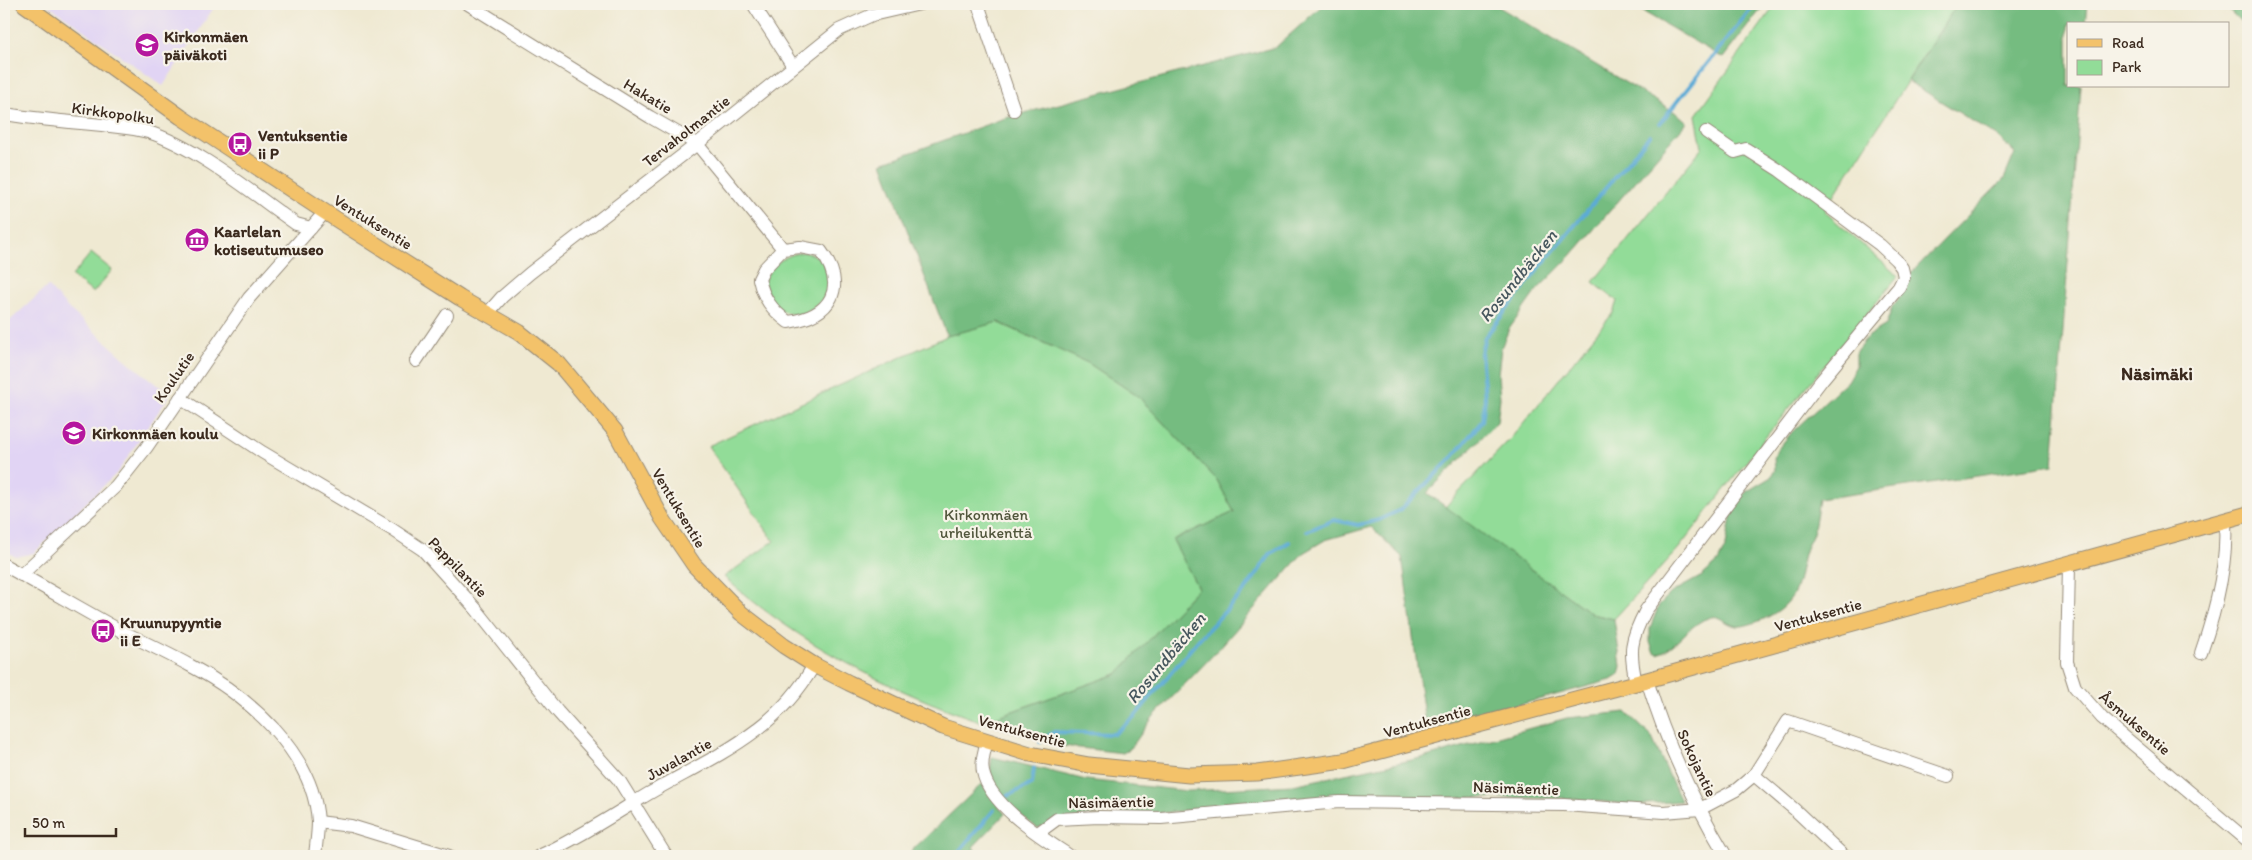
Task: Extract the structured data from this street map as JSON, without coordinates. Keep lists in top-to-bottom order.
{
  "streets": {
    "main road": ["Ventuksentie"],
    "street": [
      "Hakatie",
      "Kirkkopolku",
      "Tervaholmantie",
      "Koulutie",
      "Pappilantie",
      "Åsmuksentie",
      "Juvalantie",
      "Sokojantie",
      "Näsimäentie"
    ]
  },
  "crossings": [
    ["Hakatie", "Tervaholmantie"],
    ["Kirkkopolku", "Koulutie"],
    ["Tervaholmantie", "Ventuksentie"],
    ["Ventuksentie", "Koulutie"],
    ["Ventuksentie", "Åsmuksentie"],
    ["Ventuksentie", "Juvalantie"],
    ["Ventuksentie", "Sokojantie"],
    ["Koulutie", "Pappilantie"],
    ["Pappilantie", "Juvalantie"],
    ["Sokojantie", "Näsimäentie"]
  ],
  "districts": ["Näsimäki"],
  "water": ["Rosundbäcken"],
  "parks": ["Kirkonmäen urheilukenttä"],
  "places": {
    "school or university": ["Kirkonmäen päiväkoti", "Kirkonmäen koulu"],
    "bus stop": ["Ventuksentie ii P", "Kruunupyyntie ii E"],
    "museum": ["Kaarlelan kotiseutumuseo"]
  },
  "legend": ["Road", "Park"],
  "scale_bar": "50 m"
}
